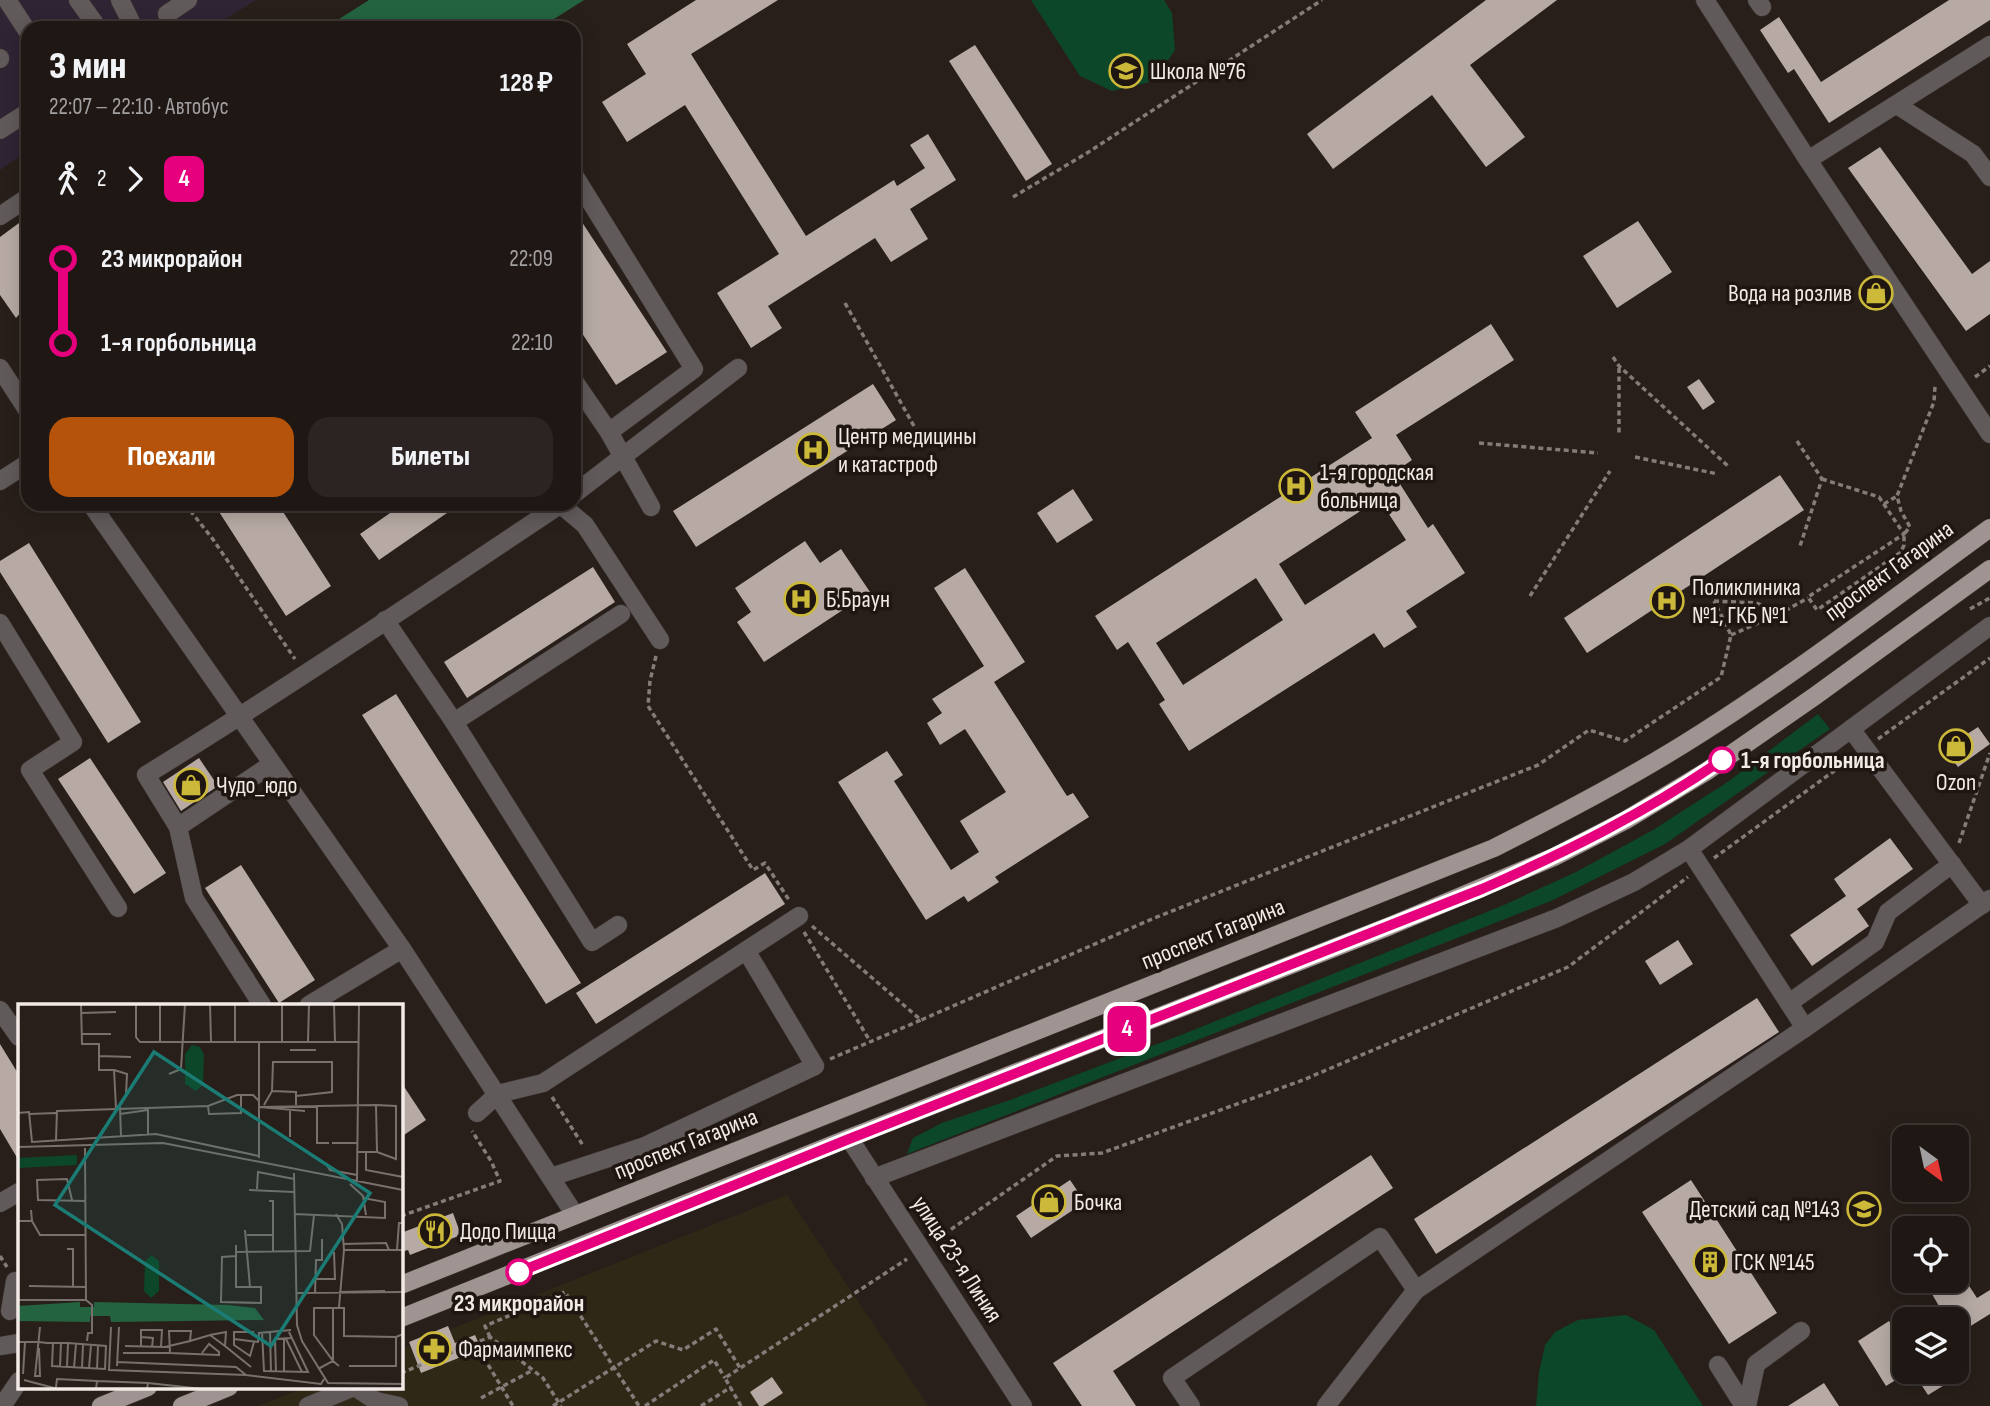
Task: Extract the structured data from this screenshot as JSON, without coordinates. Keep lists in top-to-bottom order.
{
  "streets": {
    "main road": ["проспект Гагарина"],
    "street": ["улица 23-я Линия"]
  },
  "places": {
    "school or university": ["Школа №76", "Детский сад №143"],
    "shop": [
      "Вода на розлив",
      "Ozon",
      "Чудо_юдо",
      "Бочка"
    ],
    "hospital": [
      "Центр медицины и катастроф",
      "1-я городская больница",
      "Б.Браун",
      "Поликлиника №1, ГКБ №1"
    ],
    "other": ["1-я горбольница", "23 микрорайон"],
    "restaurant": ["Додо Пицца"],
    "building": ["ГСК №145"],
    "pharmacy": ["Фармаимпекс"]
  },
  "lines": ["bus line 4"],
  "north": "bottom right",
  "page": {
    "on_map": "4",
    "heading": ["3 мин", "22:07 – 22:10 · Автобус", "128 ₽"],
    "legs": ["2", "4"],
    "list": [
      {
        "name": "23 микрорайон",
        "value": "22:09"
      },
      {
        "name": "1-я горбольница",
        "value": "22:10"
      }
    ],
    "buttons": ["Поехали", "Билеты"]
  }
}
